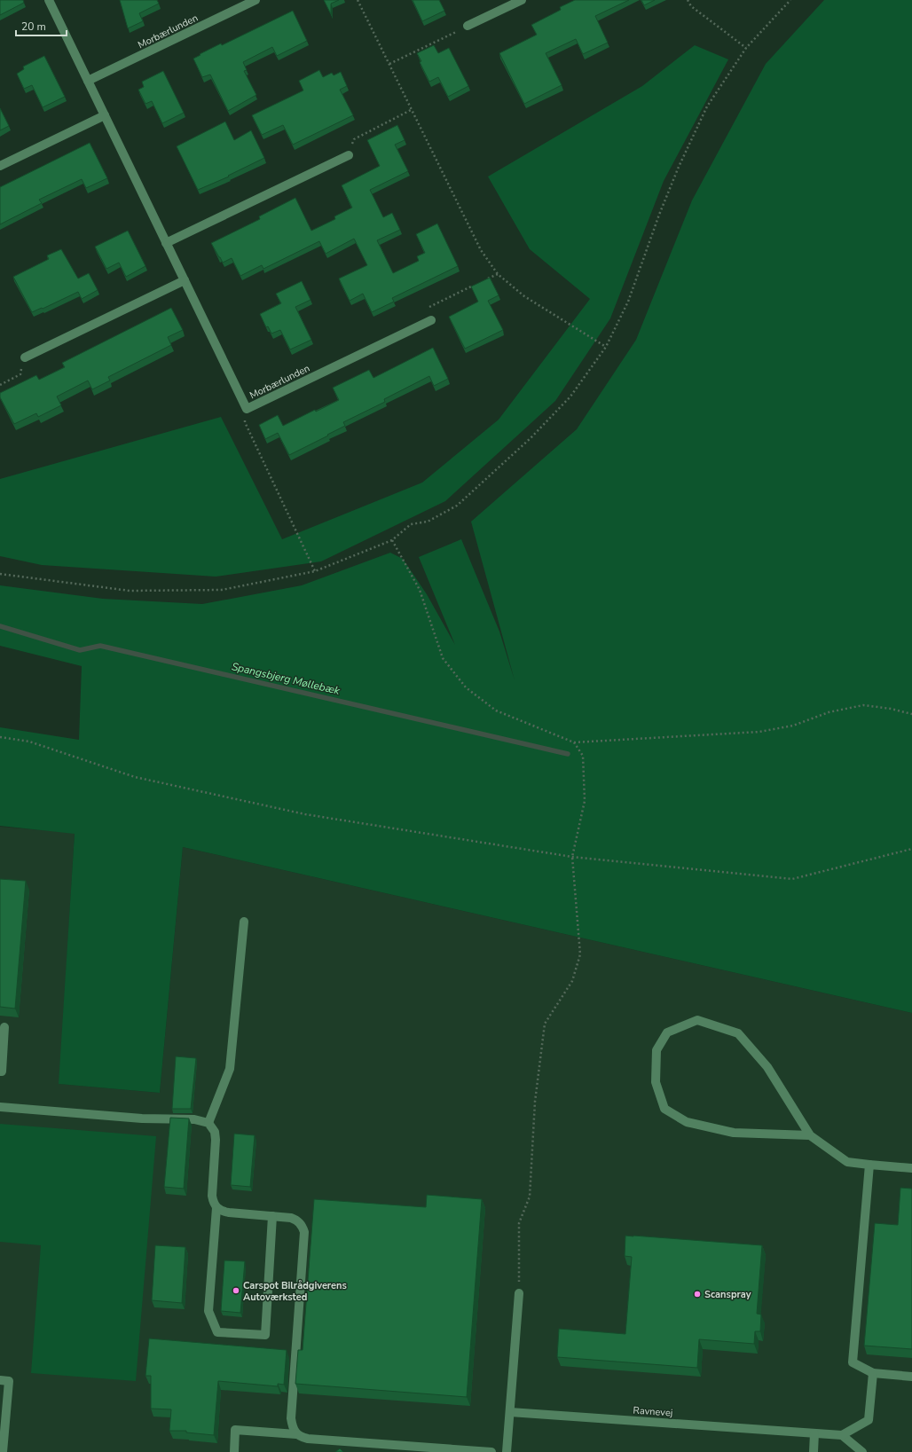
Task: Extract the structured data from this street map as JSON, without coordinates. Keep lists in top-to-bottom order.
{
  "streets": {
    "street": ["Morbærlunden", "Ravnevej"]
  },
  "water": ["Spangsbjerg Møllebæk"],
  "places": ["Carspot Bilrådgiverens Autoværksted", "Scanspray"],
  "scale_bar": "20 m"
}
